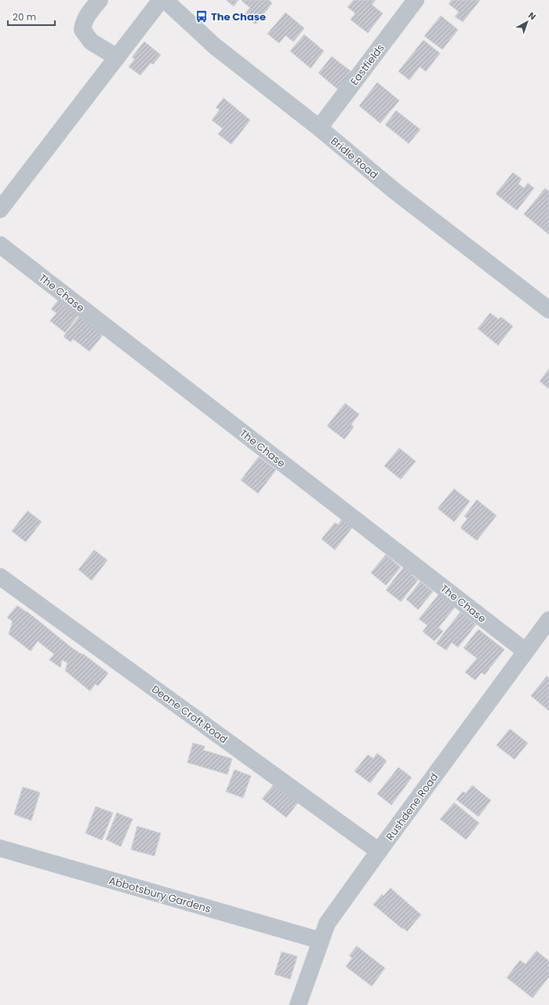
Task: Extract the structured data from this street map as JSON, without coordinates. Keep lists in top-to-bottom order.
{
  "streets": {
    "street": [
      "Eastfields",
      "Bridle Road",
      "The Chase",
      "Deane Croft Road",
      "Rushdene Road",
      "Abbotsbury Gardens"
    ]
  },
  "crossings": [
    ["Eastfields", "Bridle Road"],
    ["The Chase", "Rushdene Road"],
    ["Deane Croft Road", "Rushdene Road"],
    ["Rushdene Road", "Abbotsbury Gardens"]
  ],
  "places": {
    "bus stop": ["The Chase"]
  },
  "scale_bar": "20 m",
  "north": "top right"
}
